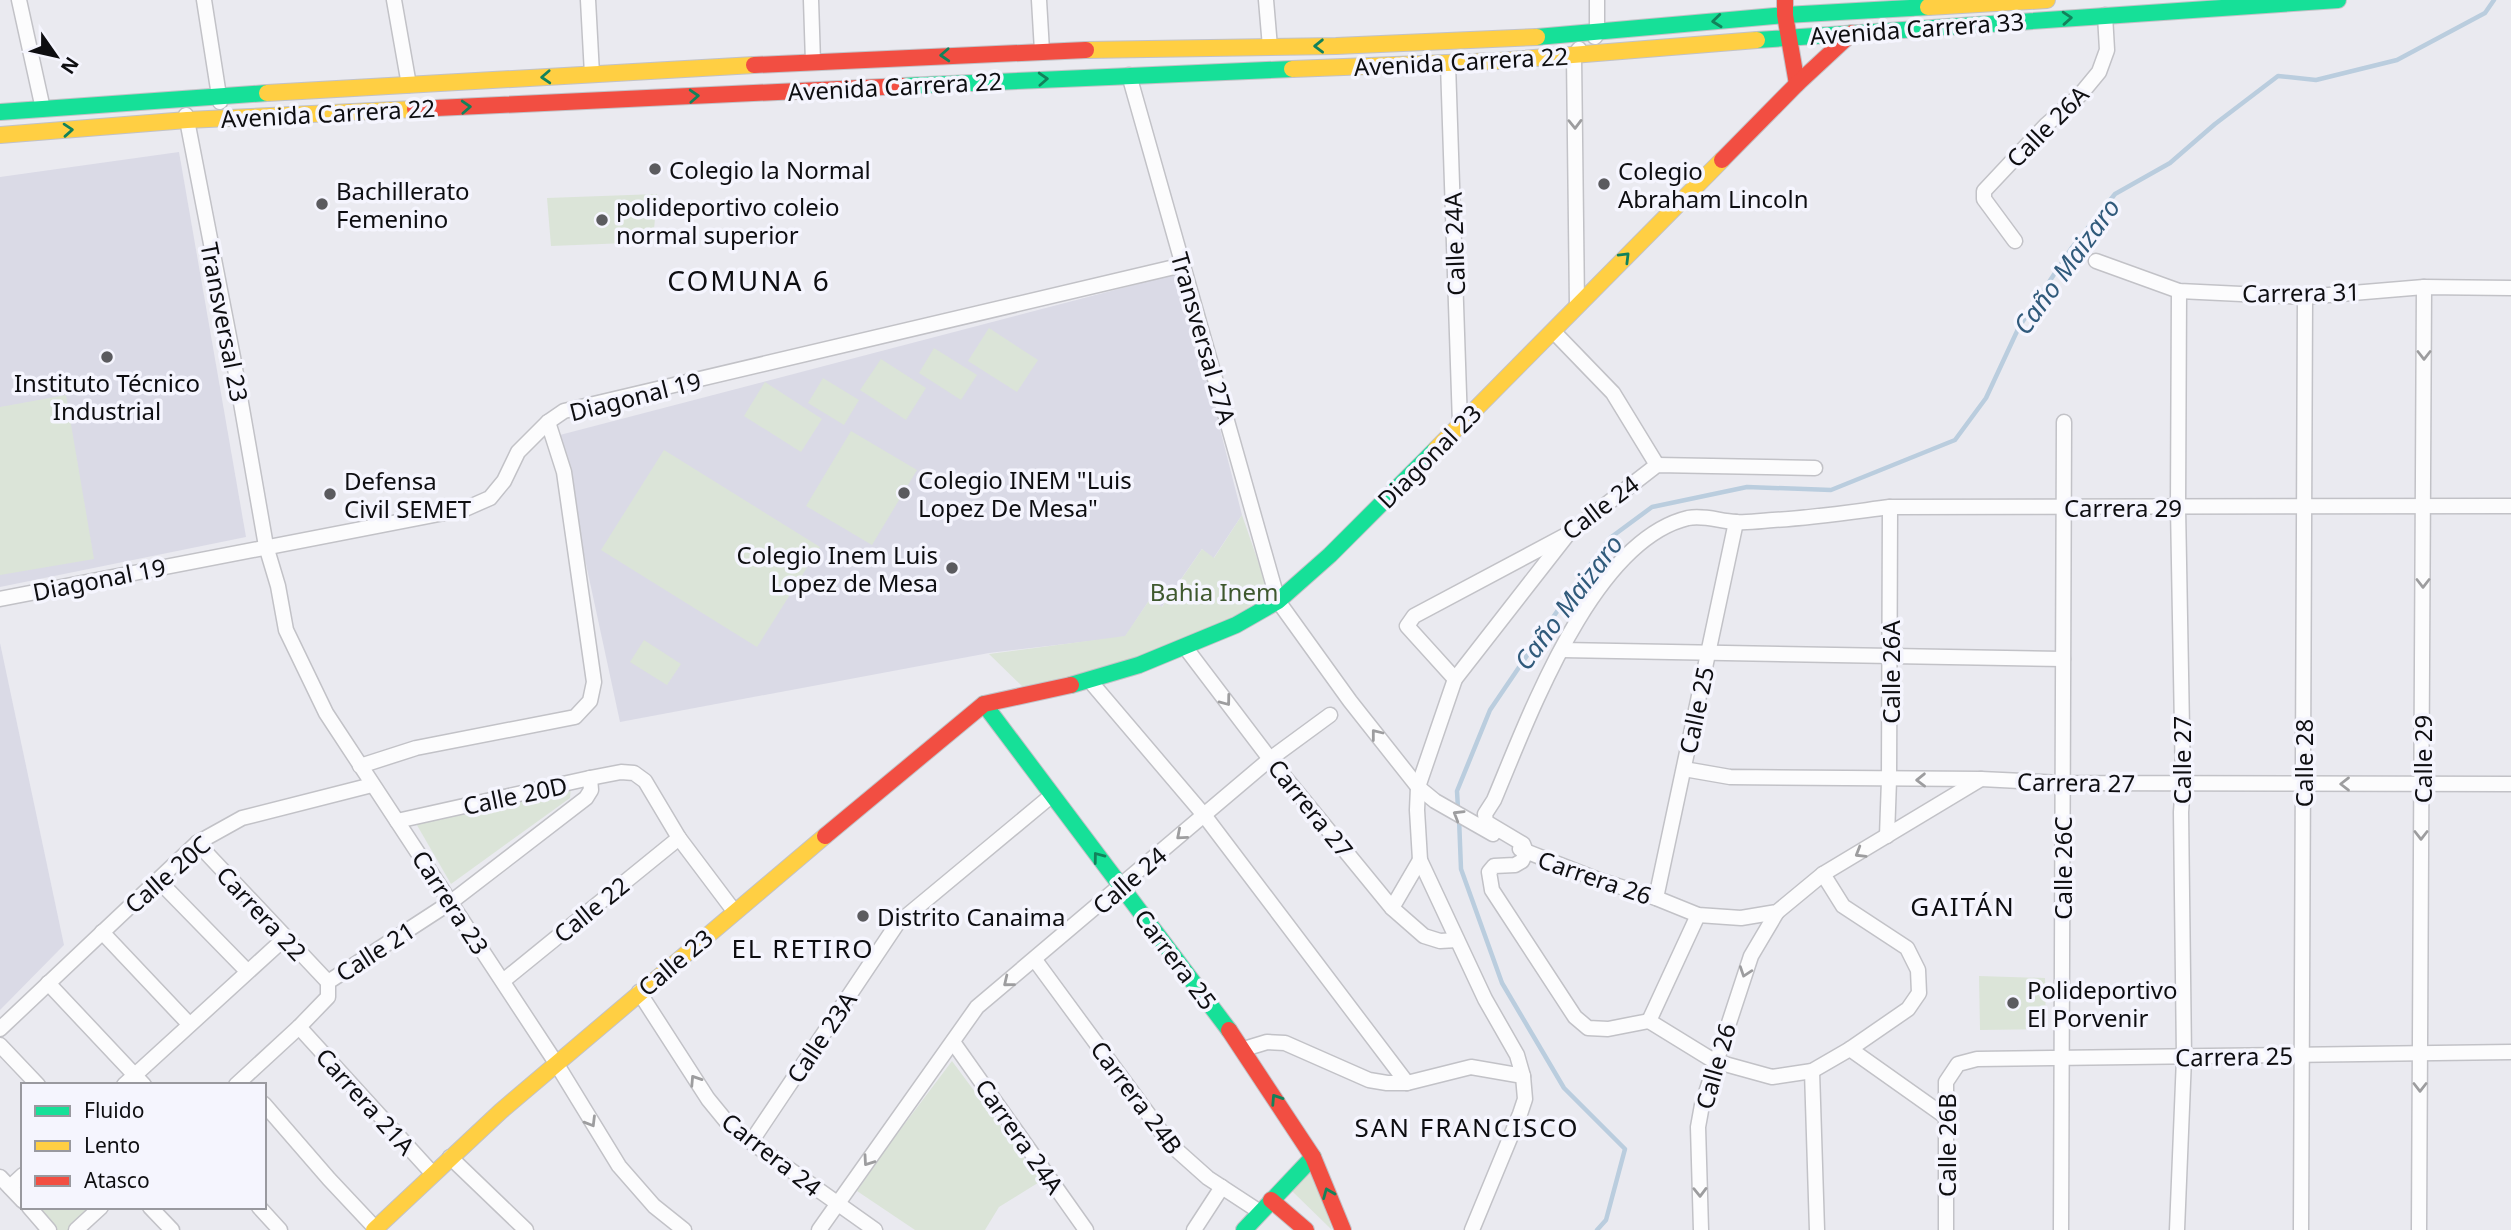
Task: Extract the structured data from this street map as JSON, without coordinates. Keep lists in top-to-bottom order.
{
  "streets": {
    "main road": [
      "Avenida Carrera 33",
      "Avenida Carrera 22",
      "Diagonal 23",
      "Carrera 25",
      "Calle 23",
      "Carrera 24B"
    ],
    "street": [
      "Calle 26A",
      "Calle 24A",
      "Carrera 31",
      "Transversal 23",
      "Transversal 27A",
      "Diagonal 19",
      "Calle 24",
      "Carrera 29",
      "Calle 25",
      "Calle 29",
      "Calle 27",
      "Calle 28",
      "Carrera 27",
      "Calle 20D",
      "Calle 26C",
      "Calle 20C",
      "Carrera 26",
      "Carrera 23",
      "Calle 22",
      "Carrera 22",
      "Calle 21",
      "Calle 23A",
      "Calle 26",
      "Carrera 21A",
      "Carrera 24A",
      "Calle 26B",
      "Carrera 24"
    ]
  },
  "crossings": [
    ["Avenida Carrera 33", "Avenida Carrera 22"],
    ["Avenida Carrera 33", "Calle 26A"],
    ["Avenida Carrera 33", "Diagonal 23"],
    ["Avenida Carrera 22", "Calle 24A"],
    ["Avenida Carrera 22", "Transversal 23"],
    ["Avenida Carrera 22", "Transversal 27A"],
    ["Calle 26A", "Carrera 29"],
    ["Calle 26A", "Carrera 27"],
    ["Calle 26A", "Carrera 26"],
    ["Calle 24A", "Diagonal 23"],
    ["Carrera 31", "Calle 29"],
    ["Carrera 31", "Calle 27"],
    ["Carrera 31", "Calle 28"],
    ["Transversal 23", "Diagonal 19"],
    ["Transversal 23", "Carrera 23"],
    ["Transversal 27A", "Diagonal 19"],
    ["Transversal 27A", "Diagonal 23"],
    ["Transversal 27A", "Carrera 26"],
    ["Diagonal 19", "Carrera 23"],
    ["Diagonal 23", "Carrera 27"],
    ["Diagonal 23", "Carrera 26"],
    ["Diagonal 23", "Carrera 25"],
    ["Diagonal 23", "Calle 23"],
    ["Calle 24", "Carrera 27"],
    ["Calle 24", "Carrera 25"],
    ["Calle 24", "Carrera 24B"],
    ["Calle 24", "Carrera 24A"],
    ["Calle 24", "Carrera 24"],
    ["Carrera 29", "Calle 25"],
    ["Carrera 29", "Calle 29"],
    ["Carrera 29", "Calle 27"],
    ["Carrera 29", "Calle 28"],
    ["Carrera 29", "Calle 26C"],
    ["Calle 25", "Carrera 27"],
    ["Calle 25", "Carrera 26"],
    ["Calle 29", "Carrera 27"],
    ["Calle 29", "Carrera 25"],
    ["Calle 27", "Carrera 27"],
    ["Calle 27", "Carrera 25"],
    ["Calle 28", "Carrera 27"],
    ["Calle 28", "Carrera 25"],
    ["Carrera 27", "Calle 26C"],
    ["Carrera 27", "Carrera 26"],
    ["Calle 20D", "Carrera 23"],
    ["Calle 20D", "Calle 22"],
    ["Calle 20D", "Calle 21"],
    ["Calle 26C", "Carrera 25"],
    ["Calle 20C", "Carrera 23"],
    ["Calle 20C", "Carrera 22"],
    ["Carrera 26", "Calle 26"],
    ["Carrera 23", "Calle 22"],
    ["Carrera 23", "Calle 21"],
    ["Carrera 23", "Calle 23"],
    ["Carrera 22", "Calle 21"],
    ["Calle 21", "Carrera 21A"],
    ["Carrera 25", "Calle 23"],
    ["Carrera 25", "Calle 23A"],
    ["Carrera 25", "Calle 26B"],
    ["Calle 23", "Carrera 21A"],
    ["Calle 23", "Carrera 24"],
    ["Calle 23A", "Carrera 24"]
  ],
  "one_way": ["Calle 29", "Carrera 26", "Carrera 24"],
  "districts": [
    "COMUNA 6",
    "GAITÁN",
    "EL RETIRO",
    "SAN FRANCISCO"
  ],
  "water": ["Caño Maizaro"],
  "parks": ["Bahia Inem"],
  "places": [
    "Colegio la Normal",
    "Colegio Abraham Lincoln",
    "Bachillerato Femenino",
    "polideportivo coleio normal superior",
    "Instituto Técnico Industrial",
    "Colegio INEM \"Luis Lopez De Mesa\"",
    "Defensa Civil SEMET",
    "Colegio Inem Luis Lopez de Mesa",
    "Distrito Canaima",
    "Polideportivo El Porvenir"
  ],
  "legend": ["Fluido", "Lento", "Atasco"],
  "north": "bottom right"
}
